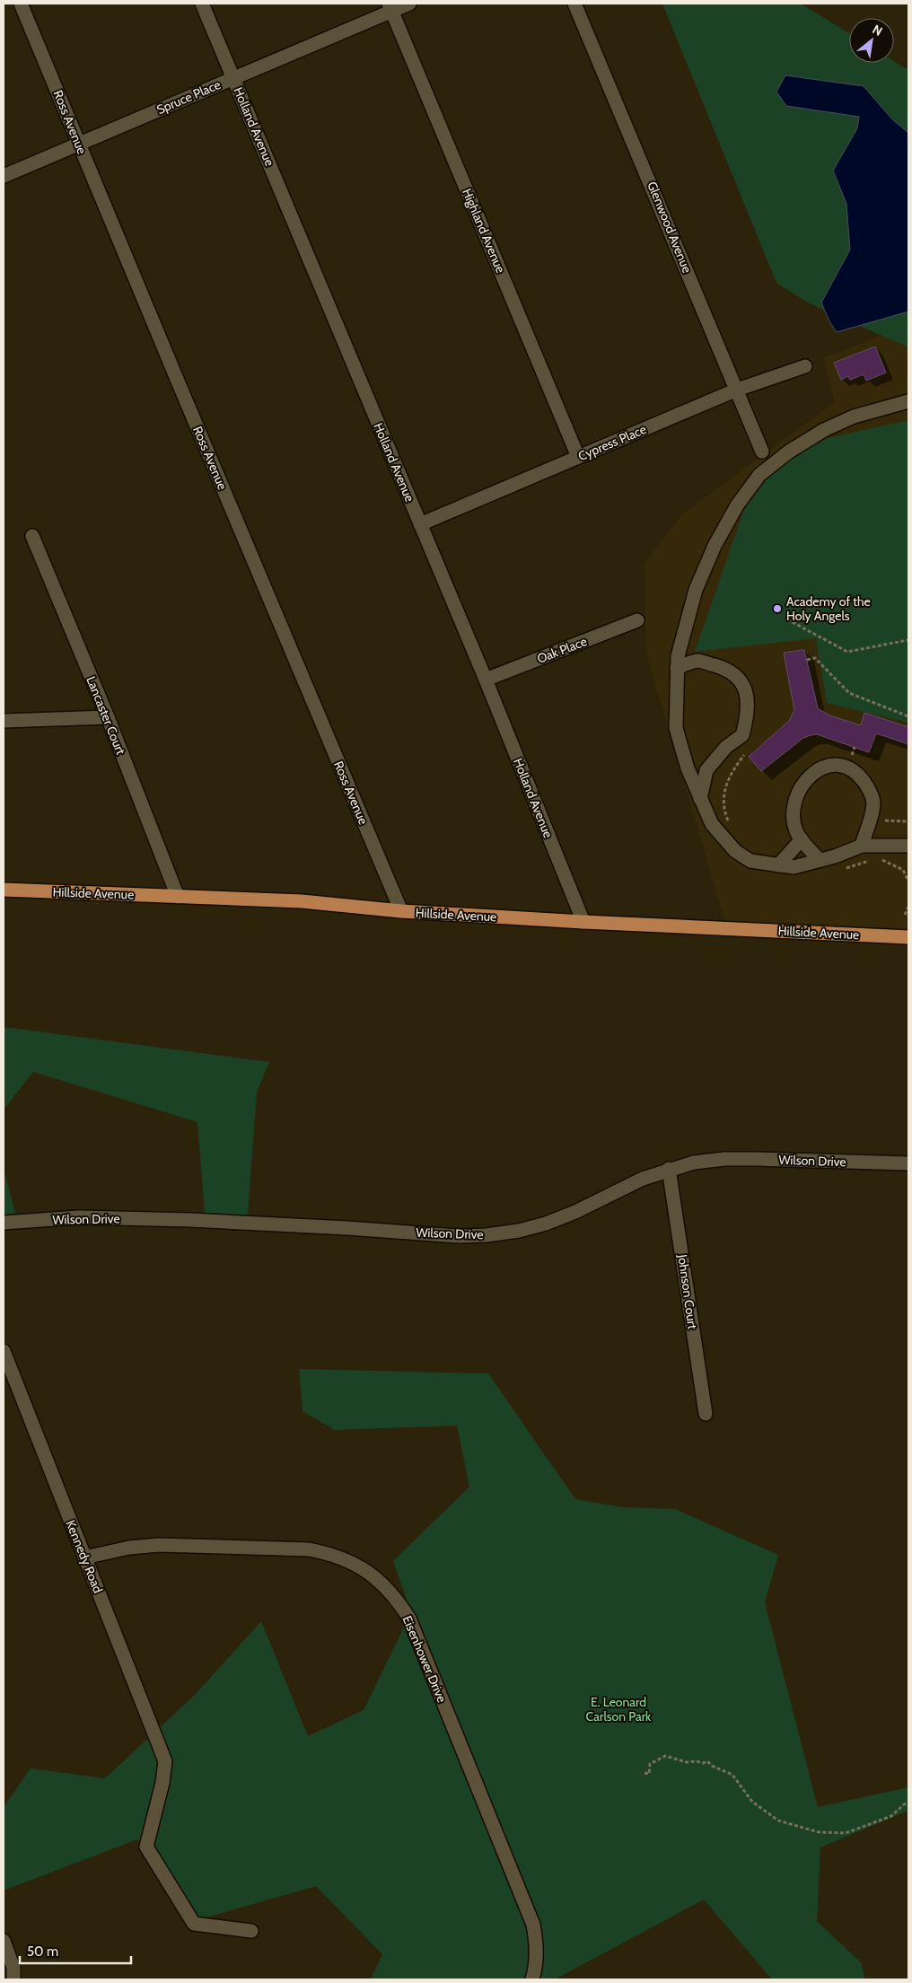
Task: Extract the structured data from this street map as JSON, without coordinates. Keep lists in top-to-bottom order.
{
  "streets": {
    "main road": ["Hillside Avenue"],
    "street": [
      "Spruce Place",
      "Ross Avenue",
      "Holland Avenue",
      "Glenwood Avenue",
      "Highland Avenue",
      "Cypress Place",
      "Oak Place",
      "Lancaster Court",
      "Wilson Drive",
      "Johnson Court",
      "Kennedy Road",
      "Eisenhower Drive"
    ]
  },
  "crossings": [
    ["Spruce Place", "Ross Avenue"],
    ["Spruce Place", "Holland Avenue"],
    ["Spruce Place", "Highland Avenue"],
    ["Ross Avenue", "Hillside Avenue"],
    ["Holland Avenue", "Cypress Place"],
    ["Holland Avenue", "Oak Place"],
    ["Holland Avenue", "Hillside Avenue"],
    ["Glenwood Avenue", "Cypress Place"],
    ["Highland Avenue", "Cypress Place"],
    ["Lancaster Court", "Hillside Avenue"],
    ["Wilson Drive", "Johnson Court"],
    ["Kennedy Road", "Eisenhower Drive"]
  ],
  "parks": ["E. Leonard Carlson Park"],
  "places": ["Academy of the Holy Angels"],
  "scale_bar": "50 m",
  "north": "top right"
}
